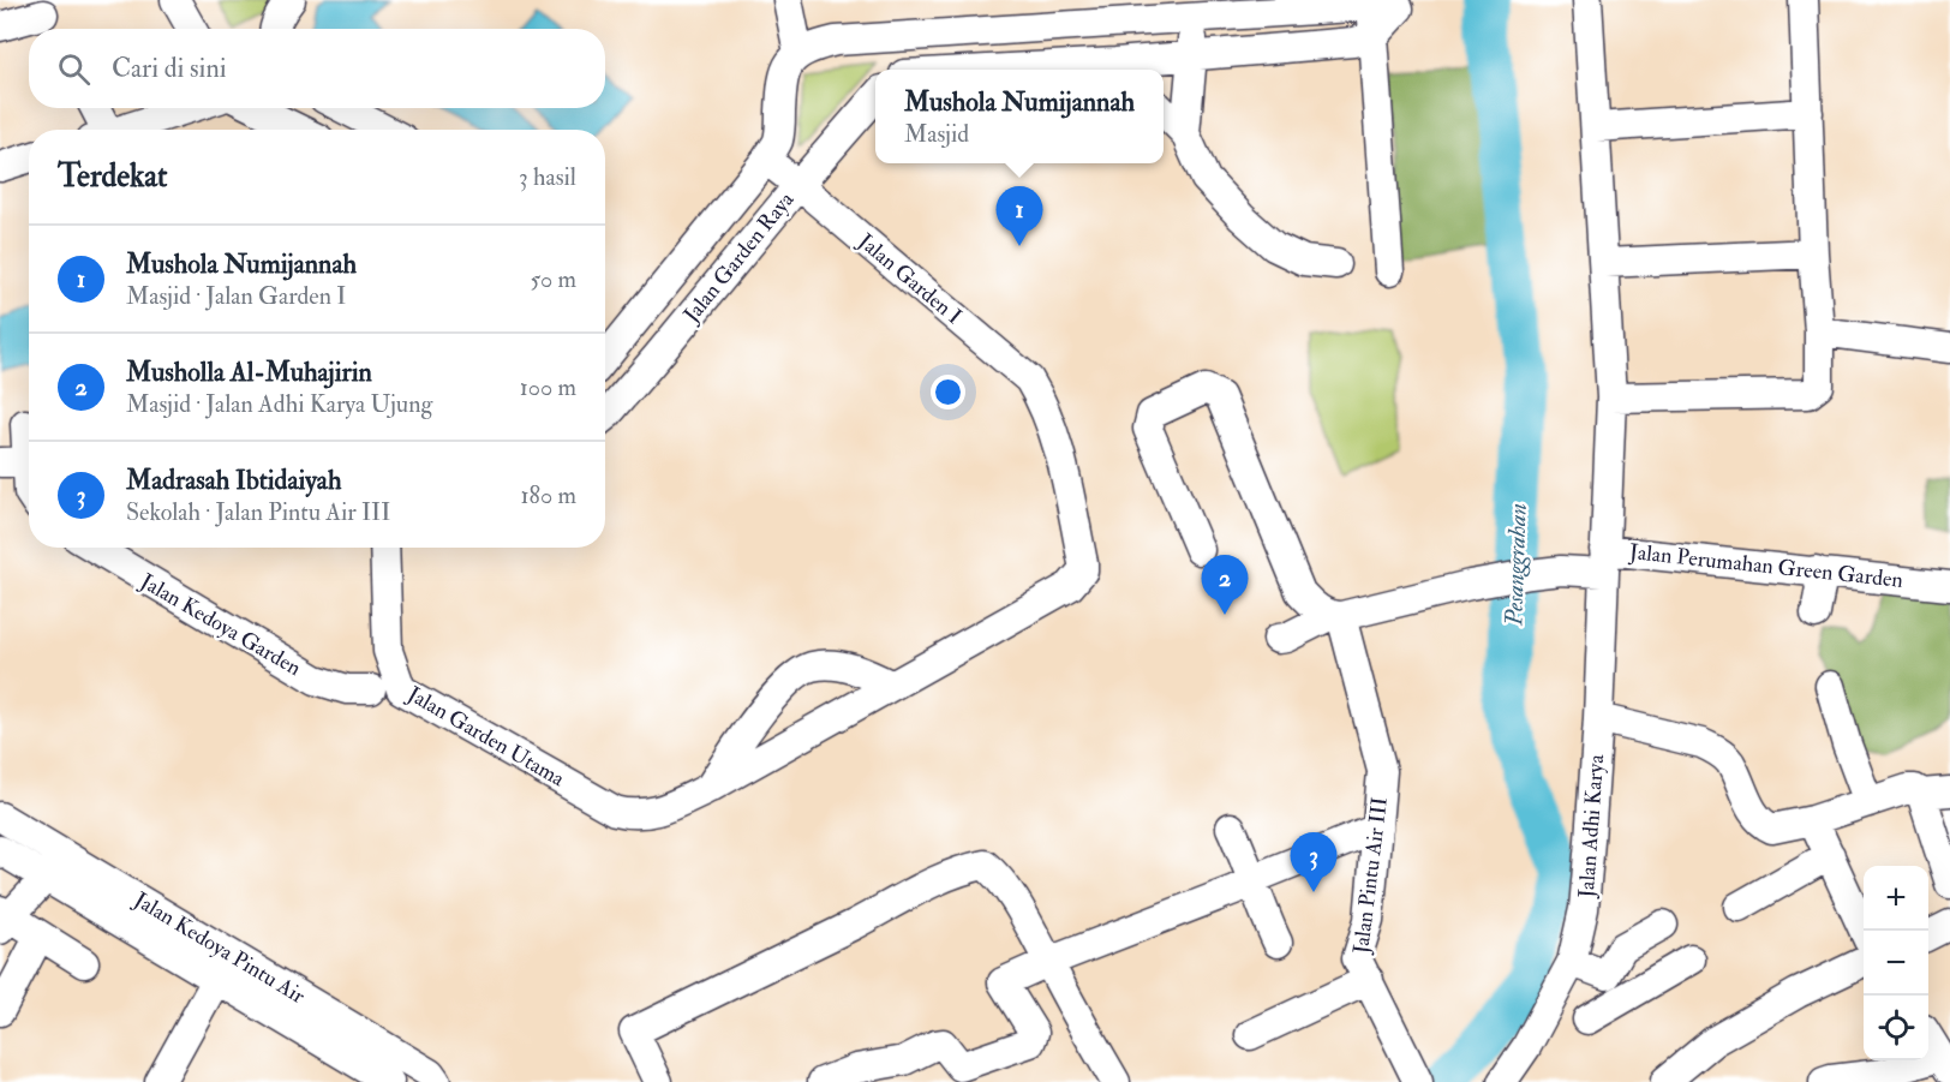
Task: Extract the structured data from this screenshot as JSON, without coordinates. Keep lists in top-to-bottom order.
{
  "streets": {
    "street": [
      "Jalan Garden Raya",
      "Jalan Garden I",
      "Jalan Perumahan Green Garden",
      "Jalan Kedoya Garden",
      "Jalan Garden Utama",
      "Jalan Adhi Karya",
      "Jalan Pintu Air III",
      "Jalan Kedoya Pintu Air"
    ]
  },
  "crossings": [
    ["Jalan Garden Raya", "Jalan Garden I"],
    ["Jalan Garden I", "Jalan Garden Utama"],
    ["Jalan Perumahan Green Garden", "Jalan Adhi Karya"]
  ],
  "water": ["Pesanggrahan"],
  "page": {
    "search": "Cari di sini",
    "popup": ["Mushola Numijannah", "Masjid"],
    "heading": ["Terdekat", "3 hasil"],
    "pins": ["1", "2", "3"],
    "list": [
      {
        "mark": "1",
        "name": "Mushola Numijannah",
        "note": "Masjid · Jalan Garden I",
        "value": "50 m"
      },
      {
        "mark": "2",
        "name": "Musholla Al-Muhajirin",
        "note": "Masjid · Jalan Adhi Karya Ujung",
        "value": "100 m"
      },
      {
        "mark": "3",
        "name": "Madrasah Ibtidaiyah",
        "note": "Sekolah · Jalan Pintu Air III",
        "value": "180 m"
      }
    ],
    "map_buttons": ["+", "−"]
  }
}
